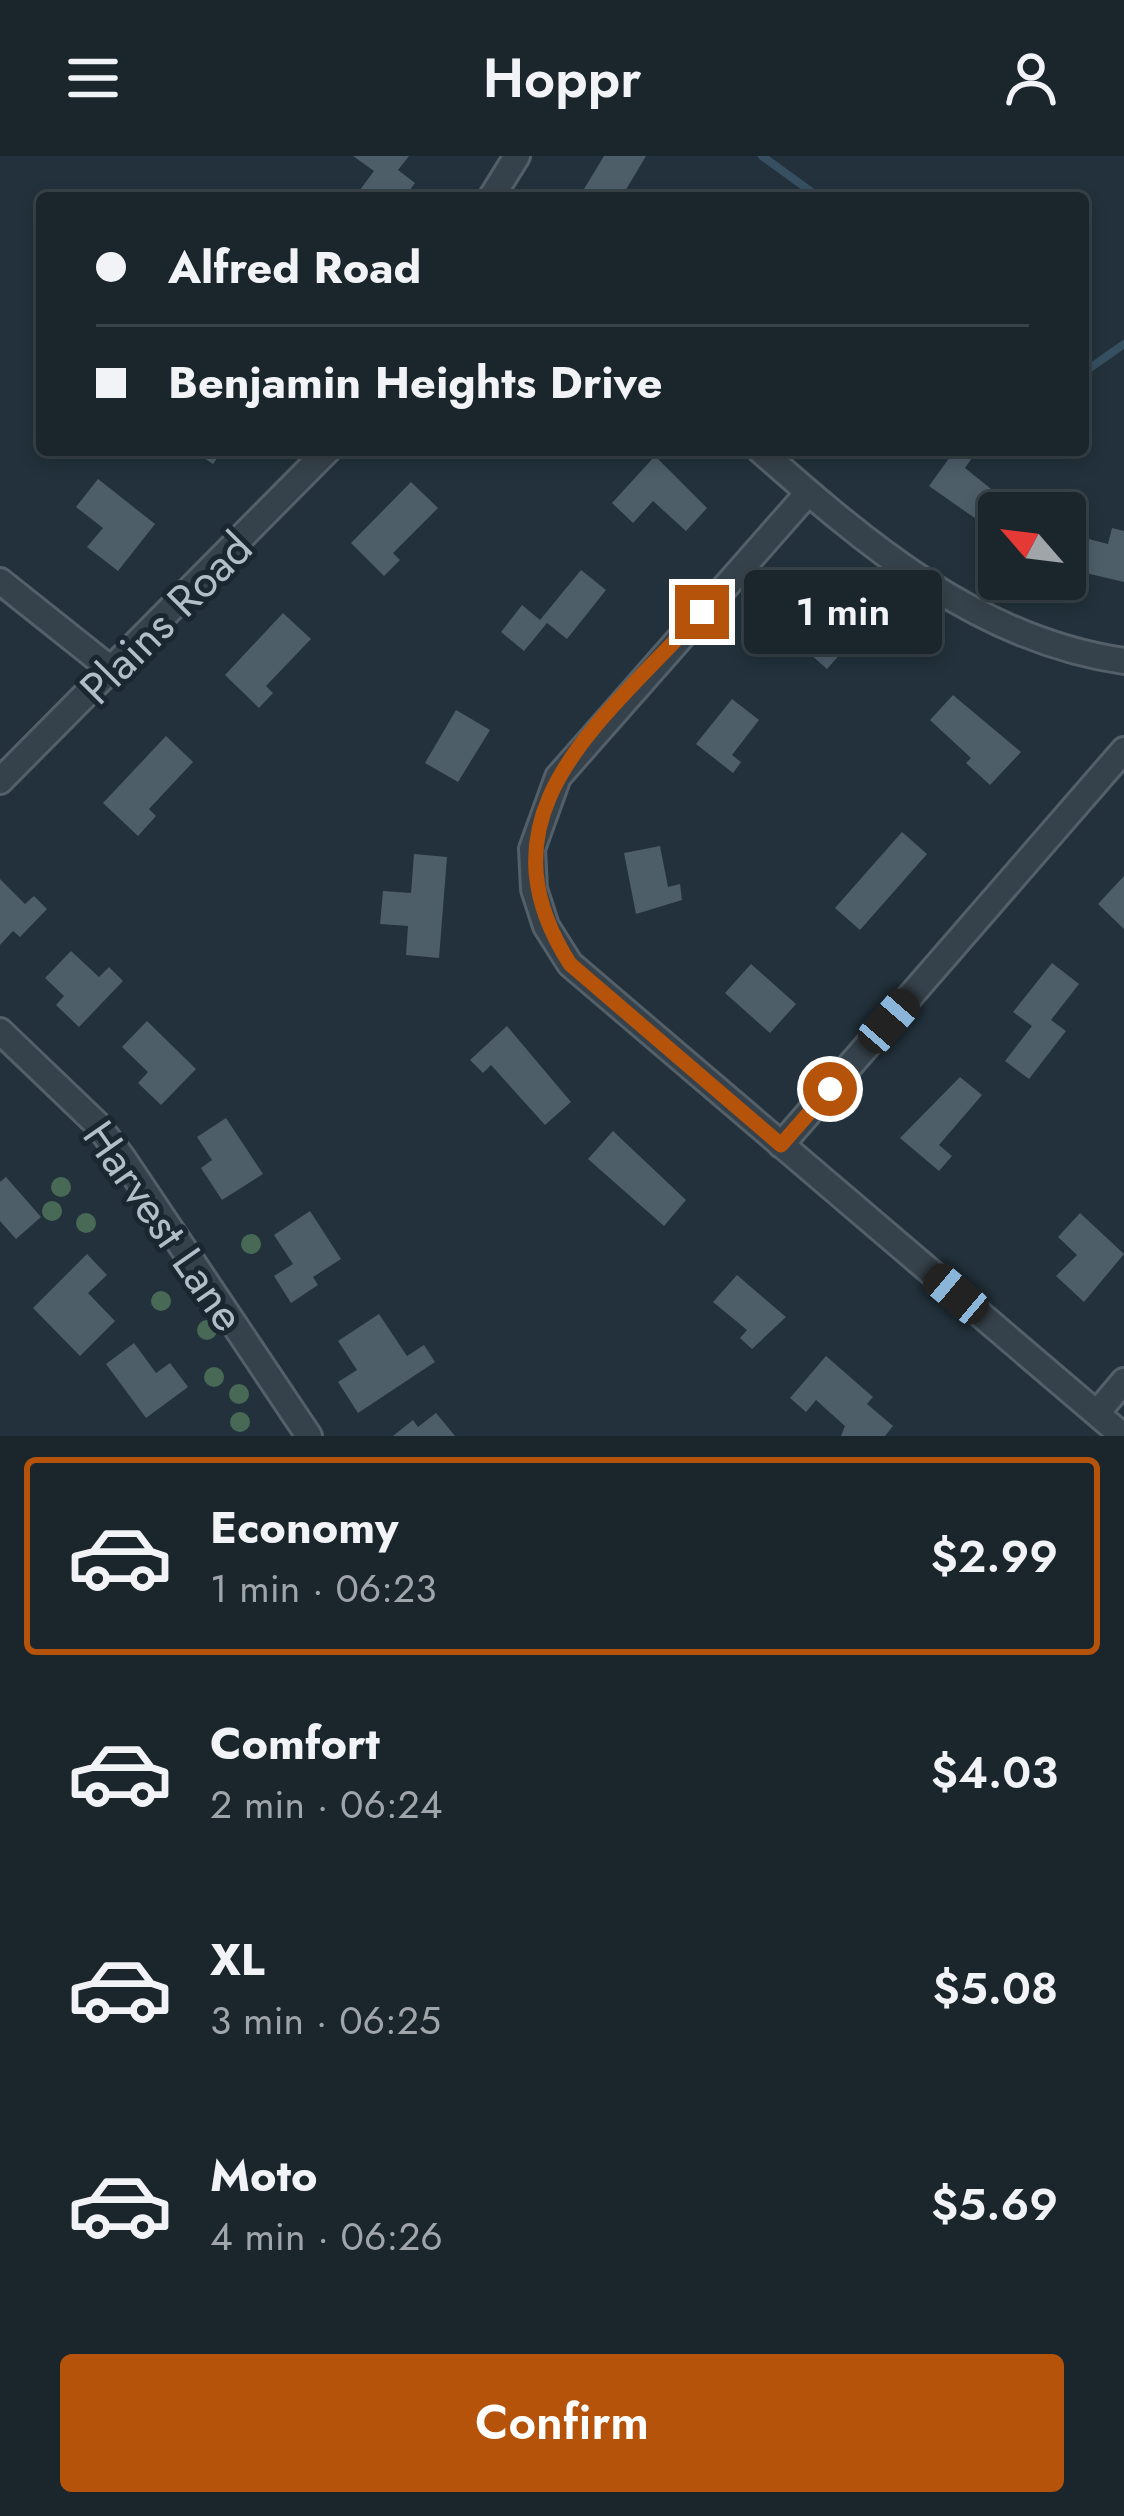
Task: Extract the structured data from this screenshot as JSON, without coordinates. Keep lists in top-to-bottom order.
{
  "streets": {
    "street": ["Plains Road", "Harvest Lane"]
  },
  "north": "top left",
  "page": {
    "header": "Hoppr",
    "banner": ["Alfred Road", "Benjamin Heights Drive"],
    "bubble": "1 min",
    "list": [
      {
        "name": "Economy",
        "note": "1 min · 06:23",
        "value": "$2.99"
      },
      {
        "name": "Comfort",
        "note": "2 min · 06:24",
        "value": "$4.03"
      },
      {
        "name": "XL",
        "note": "3 min · 06:25",
        "value": "$5.08"
      },
      {
        "name": "Moto",
        "note": "4 min · 06:26",
        "value": "$5.69"
      }
    ],
    "buttons": "Confirm"
  }
}
